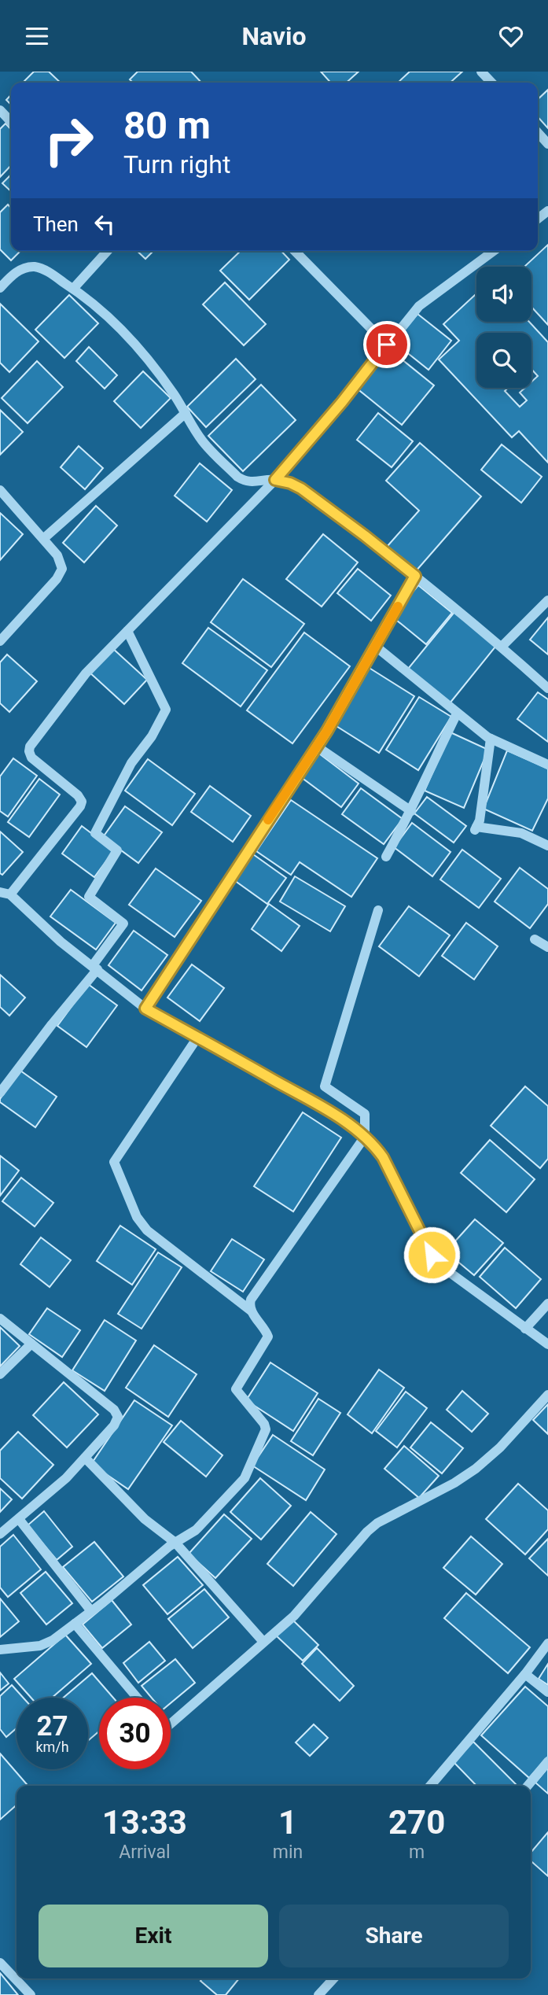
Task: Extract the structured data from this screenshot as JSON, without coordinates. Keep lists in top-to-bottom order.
{
  "page": {
    "header": "Navio",
    "turn": ["80 m", "Turn right"],
    "then": "Then",
    "speed": "27 km/h",
    "limit": "30",
    "eta": [
      "13:33",
      "Arrival",
      "1",
      "min",
      "270",
      "m"
    ],
    "buttons": ["Exit", "Share"]
  }
}
